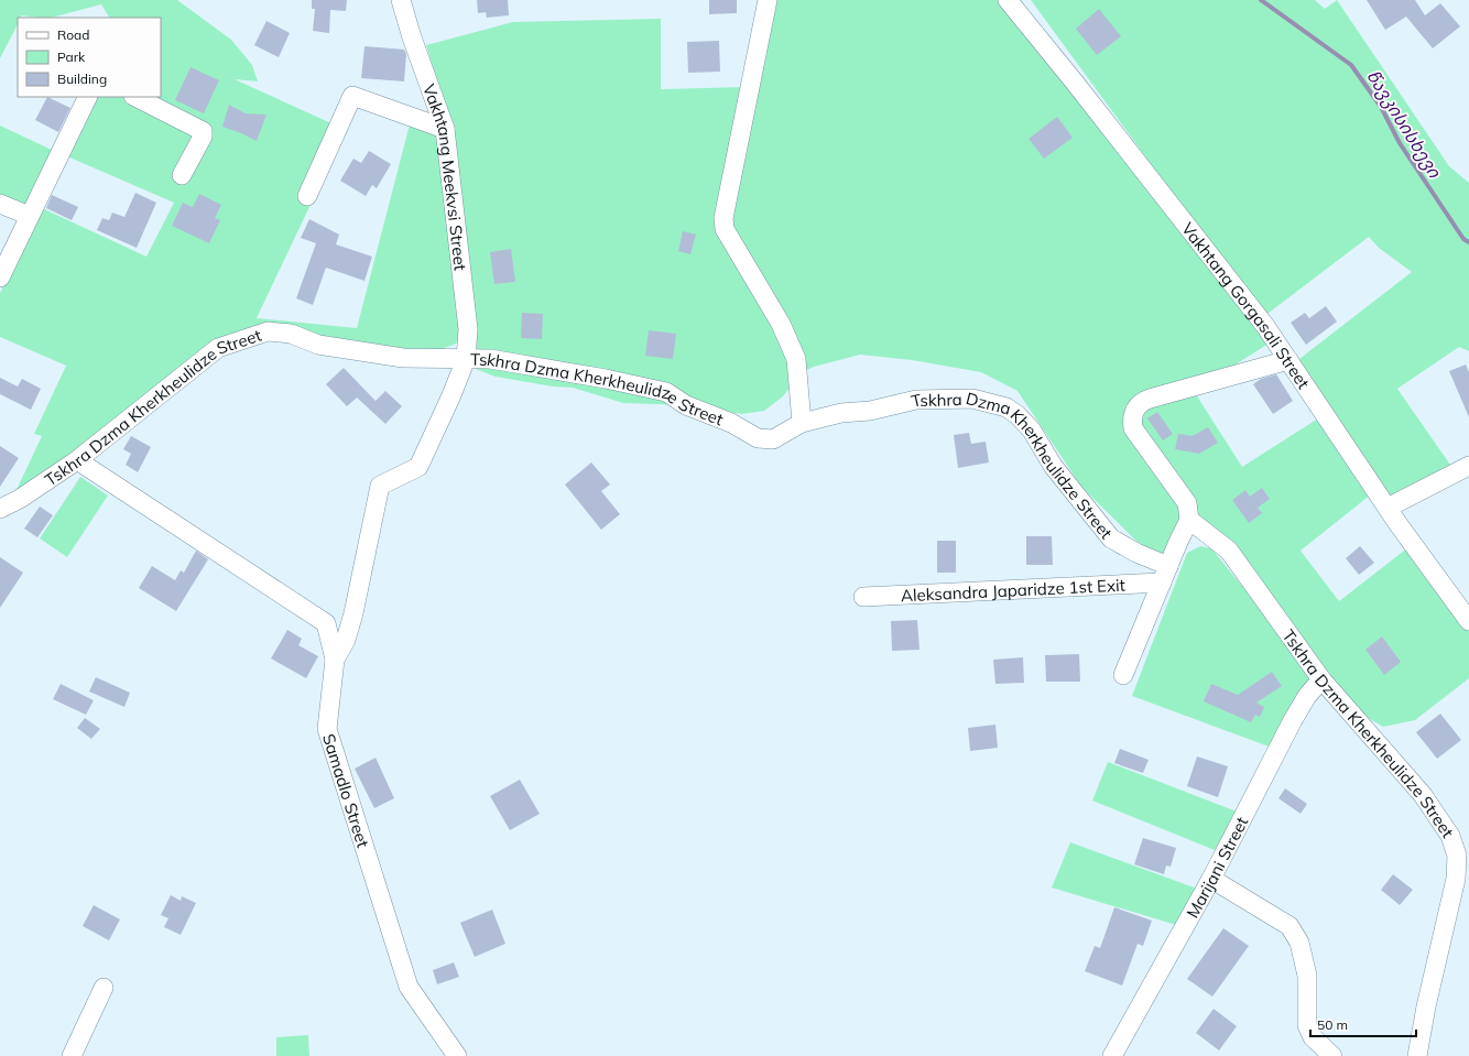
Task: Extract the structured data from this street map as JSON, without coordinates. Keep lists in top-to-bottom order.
{
  "streets": {
    "street": [
      "Vakhtang Meekvsi Street",
      "Vakhtang Gorgasali Street",
      "Tskhra Dzma Kherkheulidze Street",
      "Aleksandra Japaridze 1st Exit",
      "Samadlo Street",
      "Marijani Street"
    ]
  },
  "crossings": [
    ["Vakhtang Meekvsi Street", "Tskhra Dzma Kherkheulidze Street"],
    ["Vakhtang Meekvsi Street", "Samadlo Street"],
    ["Tskhra Dzma Kherkheulidze Street", "Aleksandra Japaridze 1st Exit"],
    ["Tskhra Dzma Kherkheulidze Street", "Samadlo Street"],
    ["Tskhra Dzma Kherkheulidze Street", "Marijani Street"]
  ],
  "water": ["წავკისისხევი"],
  "legend": ["Road", "Park", "Building"],
  "scale_bar": "50 m"
}
